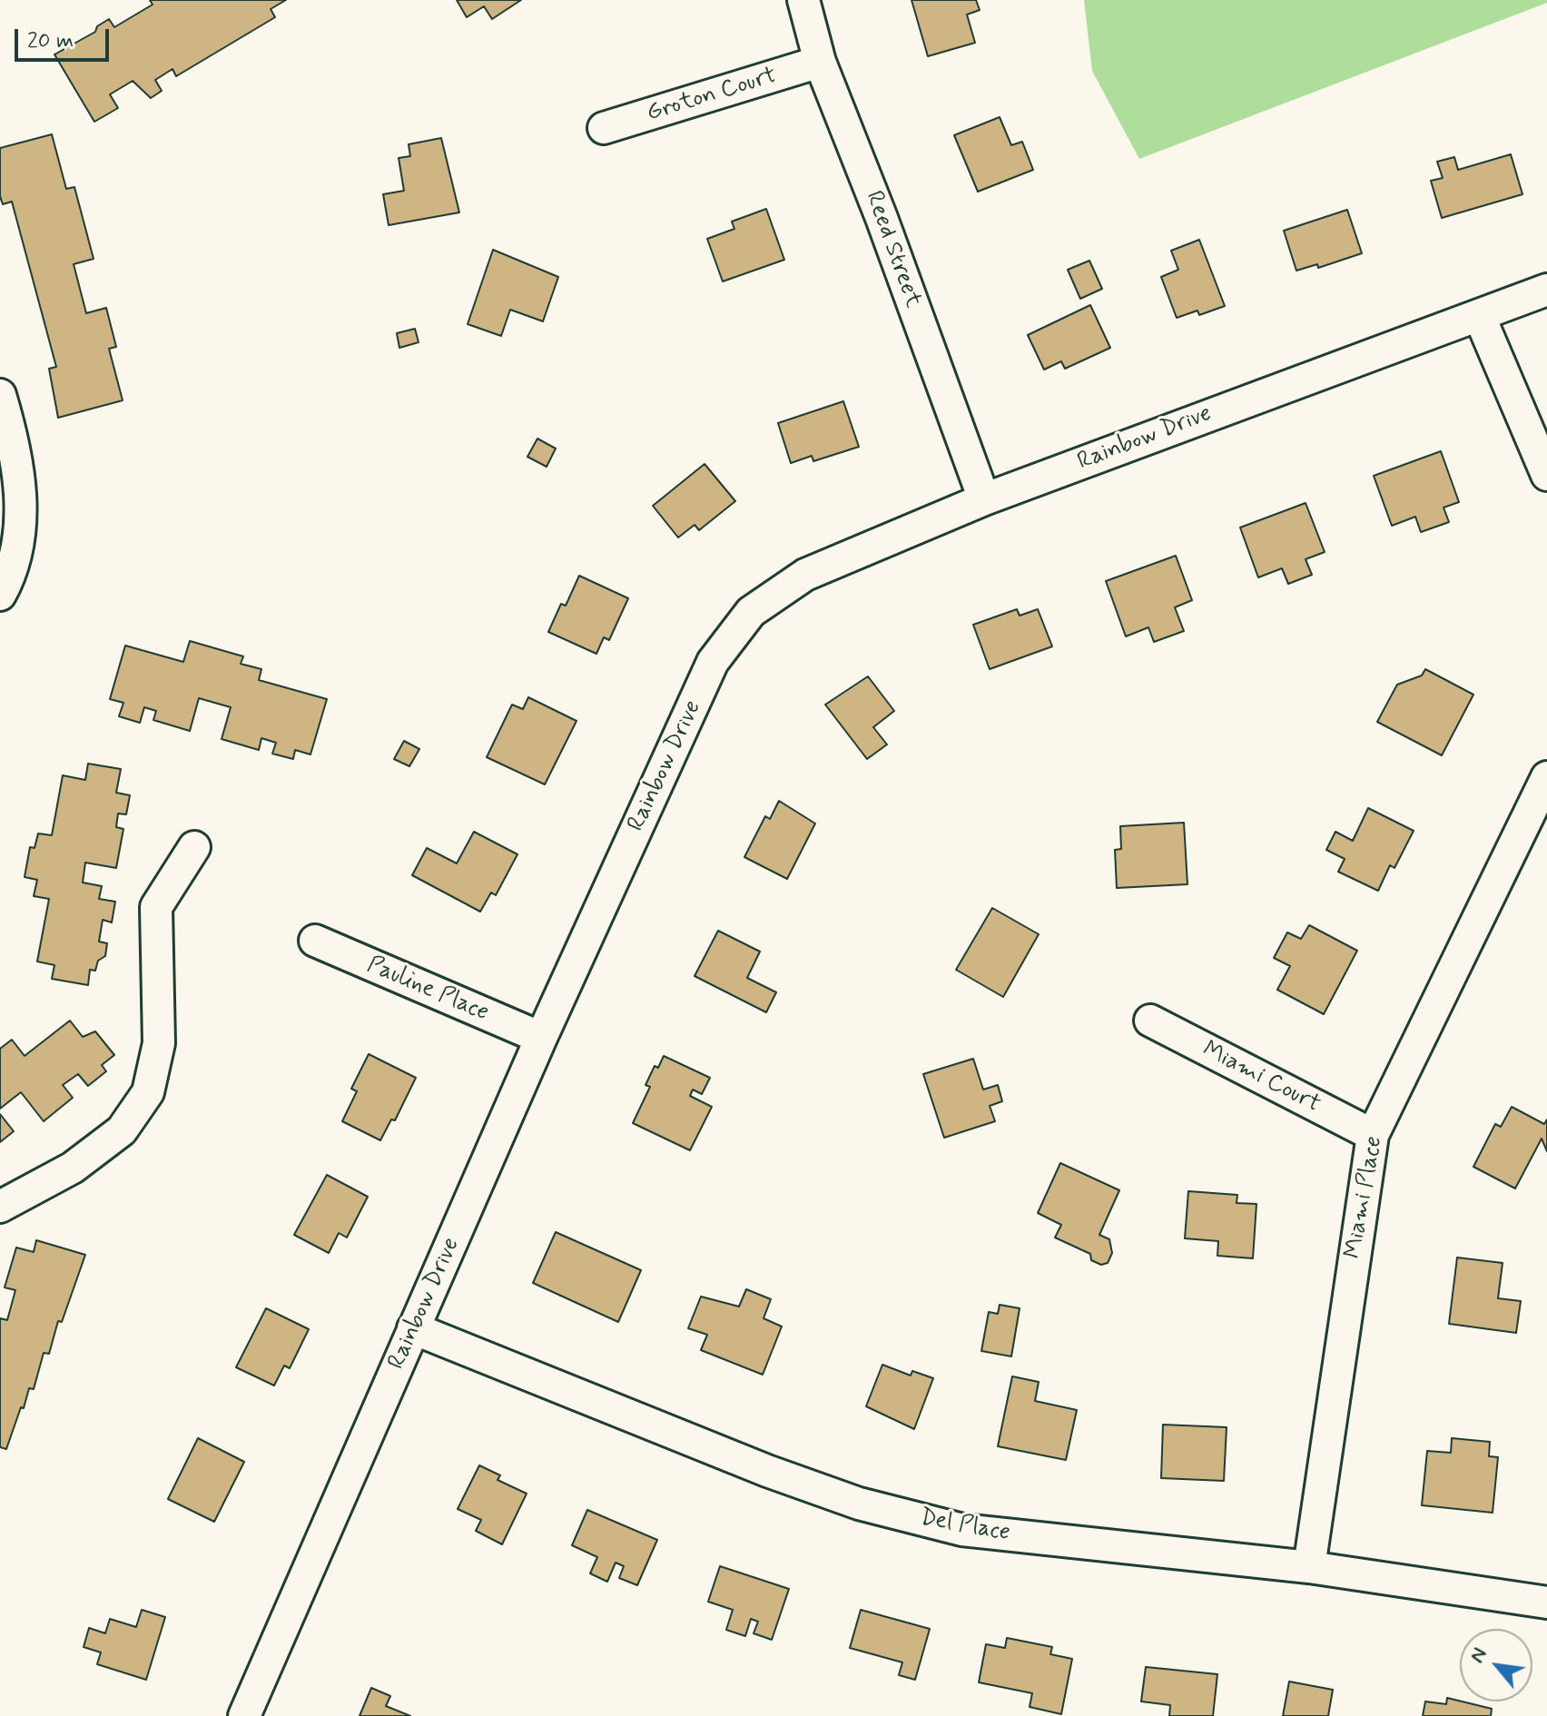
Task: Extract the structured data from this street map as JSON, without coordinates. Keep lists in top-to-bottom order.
{
  "streets": {
    "street": [
      "Groton Court",
      "Reed Street",
      "Rainbow Drive",
      "Pauline Place",
      "Miami Court",
      "Miami Place",
      "Del Place"
    ]
  },
  "crossings": [
    ["Groton Court", "Reed Street"],
    ["Reed Street", "Rainbow Drive"],
    ["Rainbow Drive", "Pauline Place"],
    ["Rainbow Drive", "Del Place"],
    ["Miami Court", "Miami Place"],
    ["Miami Place", "Del Place"]
  ],
  "scale_bar": "20 m",
  "north": "top left"
}
